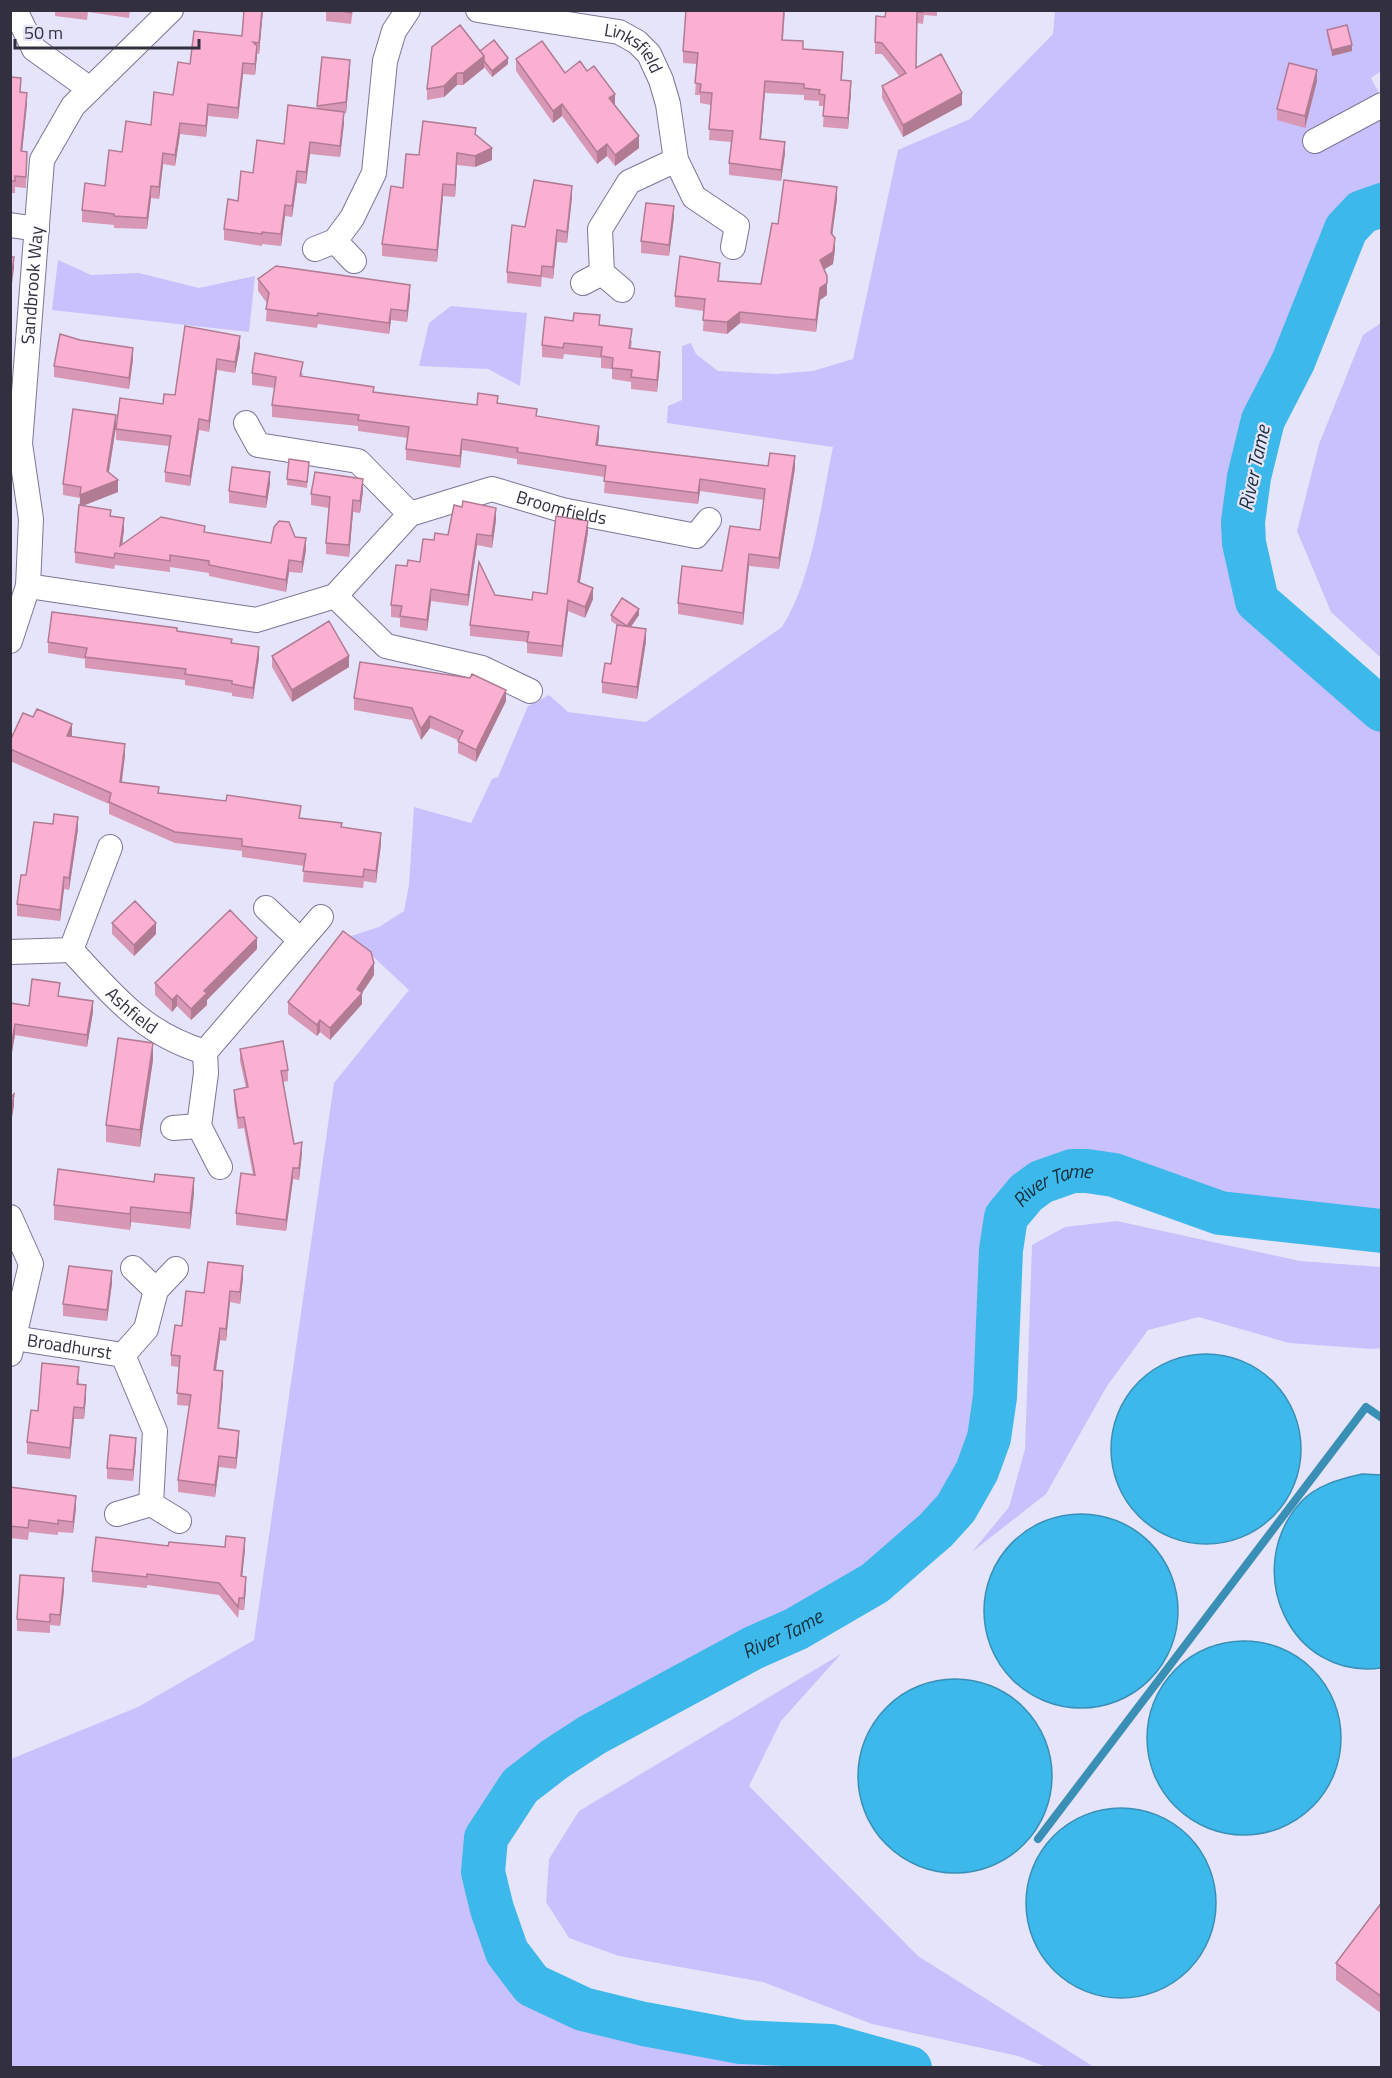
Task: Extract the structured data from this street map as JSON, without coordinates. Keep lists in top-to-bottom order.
{
  "streets": {
    "street": [
      "Linksfield",
      "Sandbrook Way",
      "Broomfields",
      "Ashfield",
      "Broadhurst"
    ]
  },
  "water": ["River Tame"],
  "scale_bar": "50 m"
}
